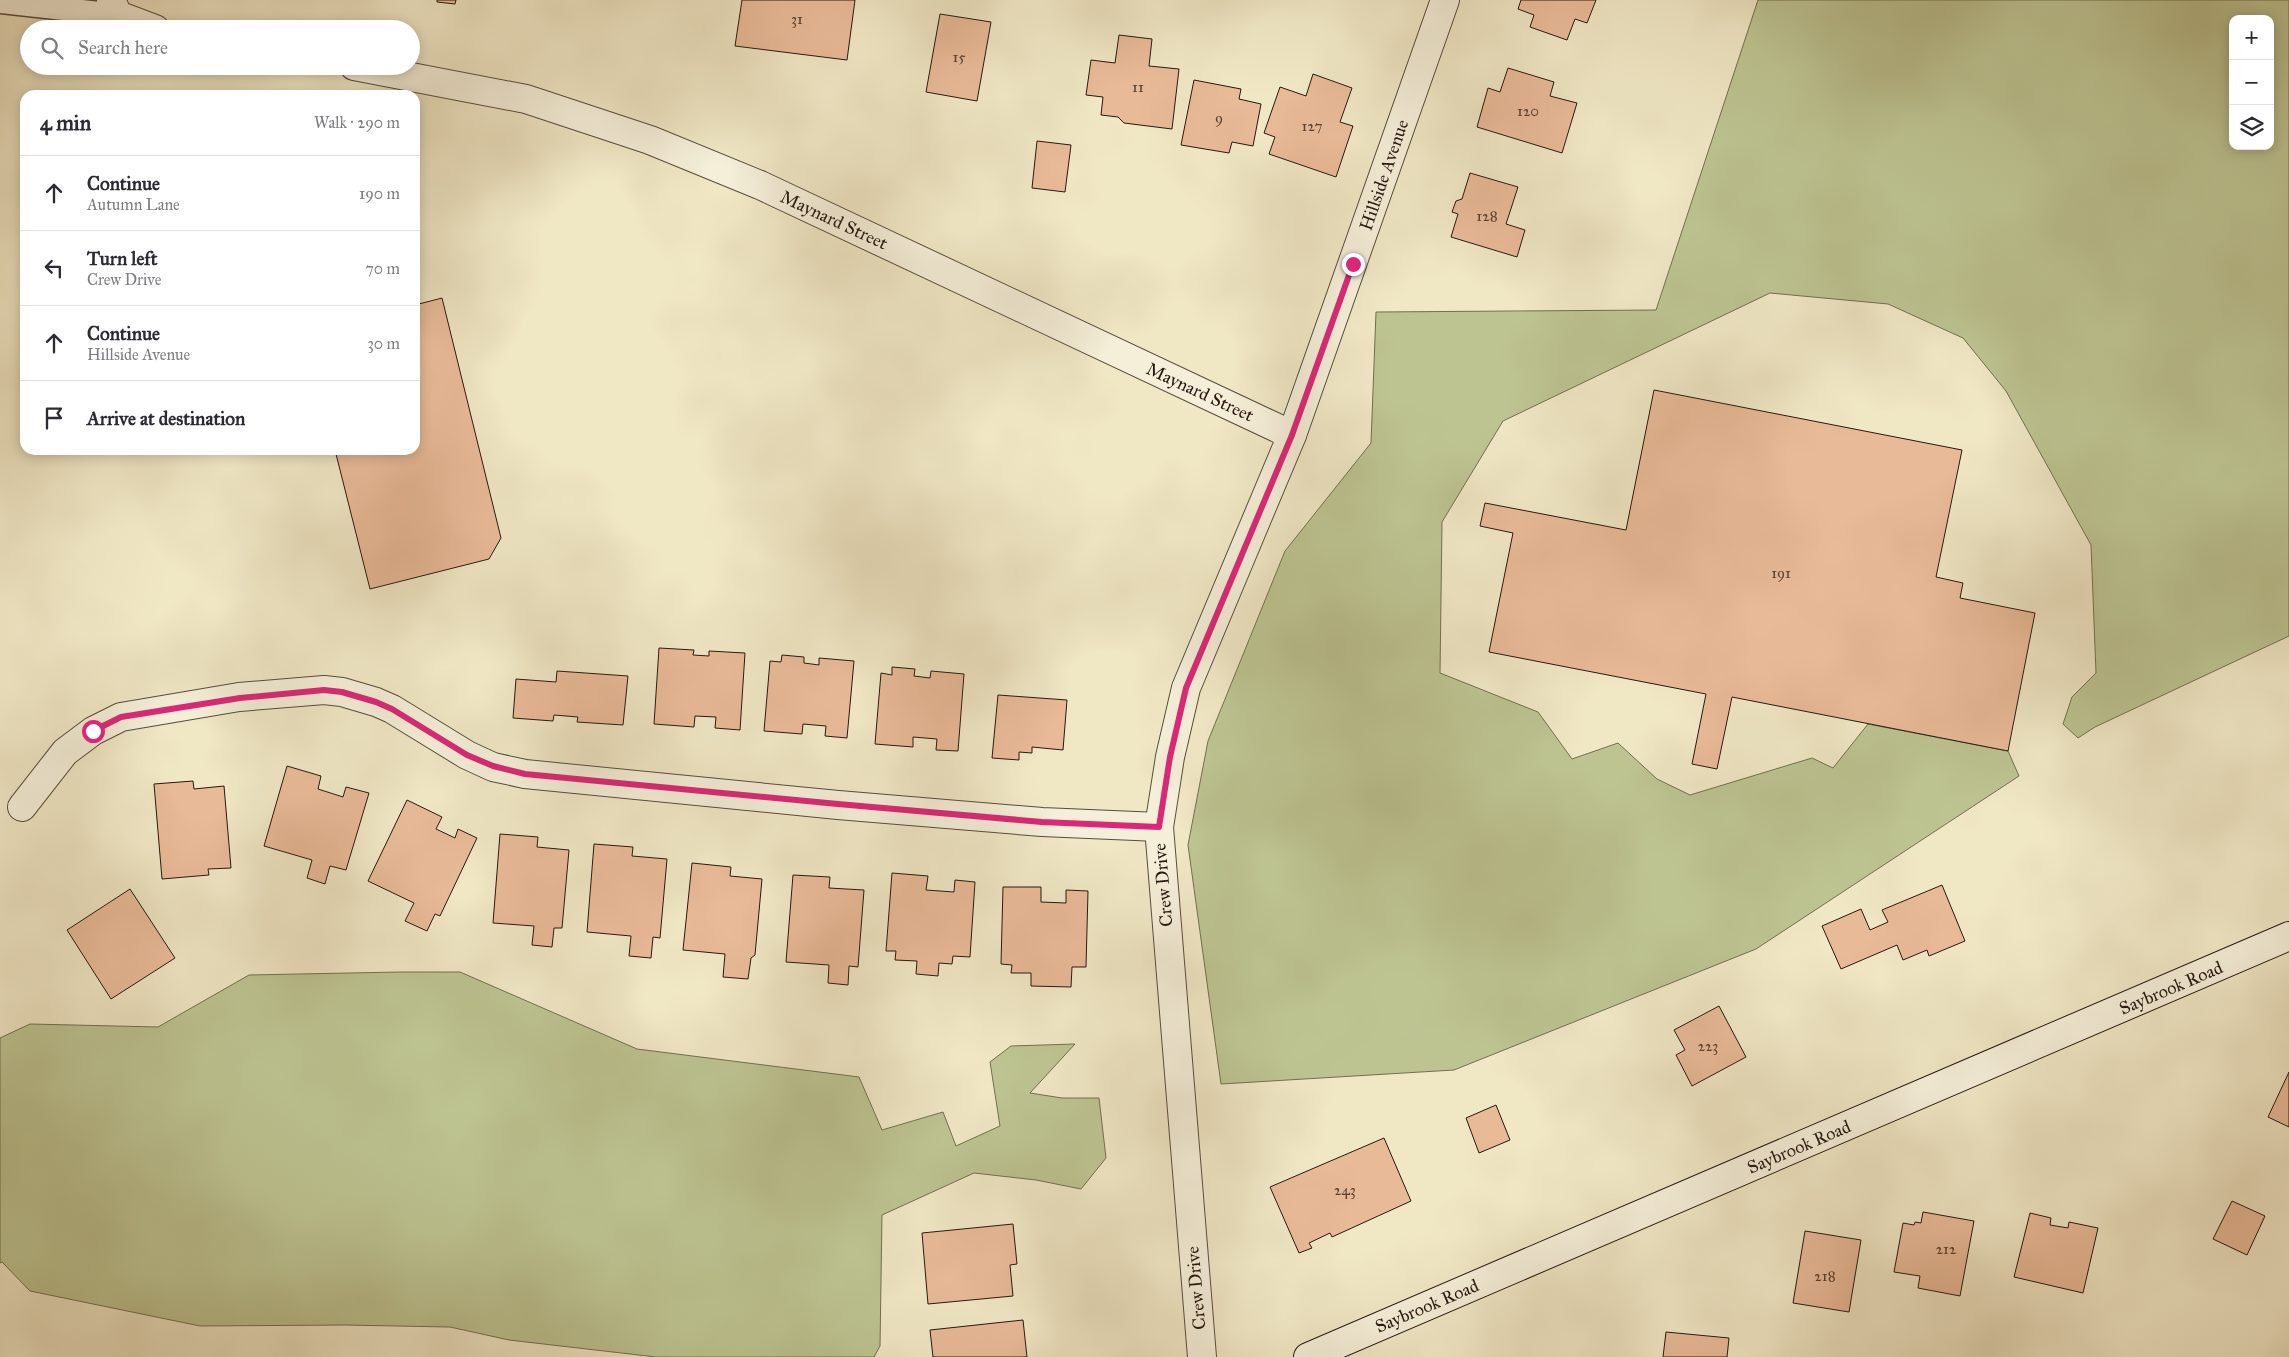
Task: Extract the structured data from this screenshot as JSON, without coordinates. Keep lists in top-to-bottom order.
{
  "streets": {
    "street": [
      "Hillside Avenue",
      "Maynard Street",
      "Crew Drive",
      "Saybrook Road"
    ]
  },
  "crossings": [
    ["Hillside Avenue", "Maynard Street"],
    ["Hillside Avenue", "Crew Drive"],
    ["Maynard Street", "Crew Drive"]
  ],
  "house_numbers": [
    "31",
    "15",
    "11",
    "120",
    "9",
    "127",
    "128",
    "191",
    "223",
    "243",
    "212",
    "218"
  ],
  "page": {
    "map_buttons": ["+", "−"],
    "search": "Search here",
    "heading": ["4 min", "Walk · 290 m"],
    "list": [
      ["Continue", "Autumn Lane", "190 m"],
      ["Turn left", "Crew Drive", "70 m"],
      ["Continue", "Hillside Avenue", "30 m"],
      "Arrive at destination"
    ]
  }
}
